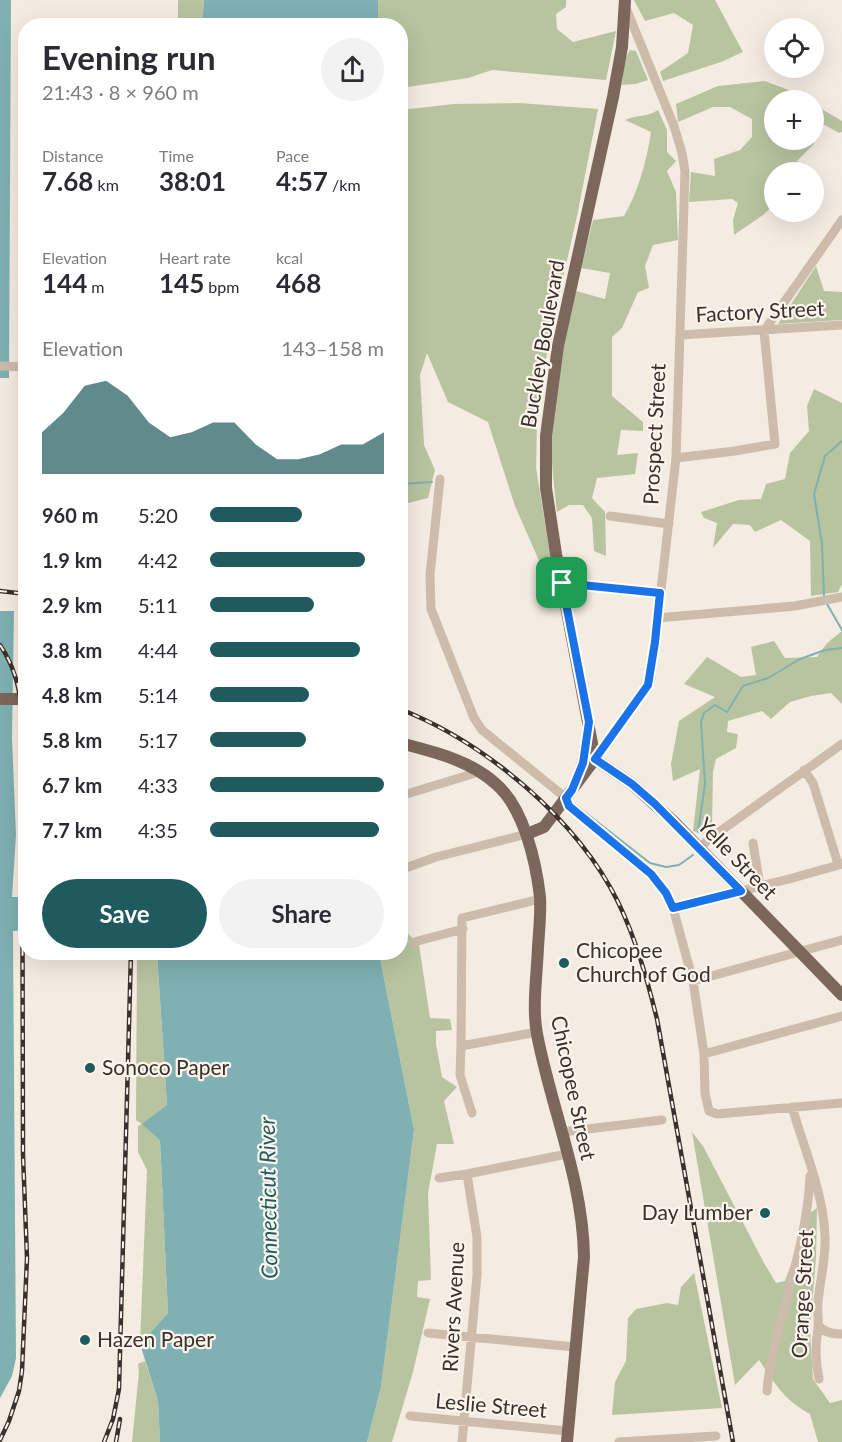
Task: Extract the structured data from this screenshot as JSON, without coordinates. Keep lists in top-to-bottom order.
{
  "streets": {
    "main road": [
      "Buckley Boulevard",
      "Prospect Street",
      "Yelle Street",
      "Chicopee Street"
    ],
    "street": [
      "Factory Street",
      "Orange Street",
      "Rivers Avenue",
      "Leslie Street"
    ]
  },
  "crossings": [
    ["Factory Street", "Prospect Street"],
    ["Buckley Boulevard", "Prospect Street"],
    ["Buckley Boulevard", "Yelle Street"],
    ["Prospect Street", "Yelle Street"],
    ["Prospect Street", "Chicopee Street"],
    ["Chicopee Street", "Leslie Street"],
    ["Rivers Avenue", "Leslie Street"]
  ],
  "water": ["Connecticut River"],
  "places": [
    "Chicopee Church of God",
    "Sonoco Paper",
    "Day Lumber",
    "Hazen Paper"
  ],
  "page": {
    "map_buttons": ["+", "−"],
    "heading": ["Evening run", "21:43 · 8 × 960 m"],
    "stats": [
      ["Distance", "7.68 km"],
      ["Time", "38:01"],
      ["Pace", "4:57 /km"],
      ["Elevation", "144 m"],
      ["Heart rate", "145 bpm"],
      ["kcal", "468"]
    ],
    "chart": ["Elevation", "143–158 m"],
    "list": [
      {
        "name": "960 m",
        "note": "5:20"
      },
      {
        "name": "1.9 km",
        "note": "4:42"
      },
      {
        "name": "2.9 km",
        "note": "5:11"
      },
      {
        "name": "3.8 km",
        "note": "4:44"
      },
      {
        "name": "4.8 km",
        "note": "5:14"
      },
      {
        "name": "5.8 km",
        "note": "5:17"
      },
      {
        "name": "6.7 km",
        "note": "4:33"
      },
      {
        "name": "7.7 km",
        "note": "4:35"
      }
    ],
    "buttons": ["Save", "Share"]
  }
}
